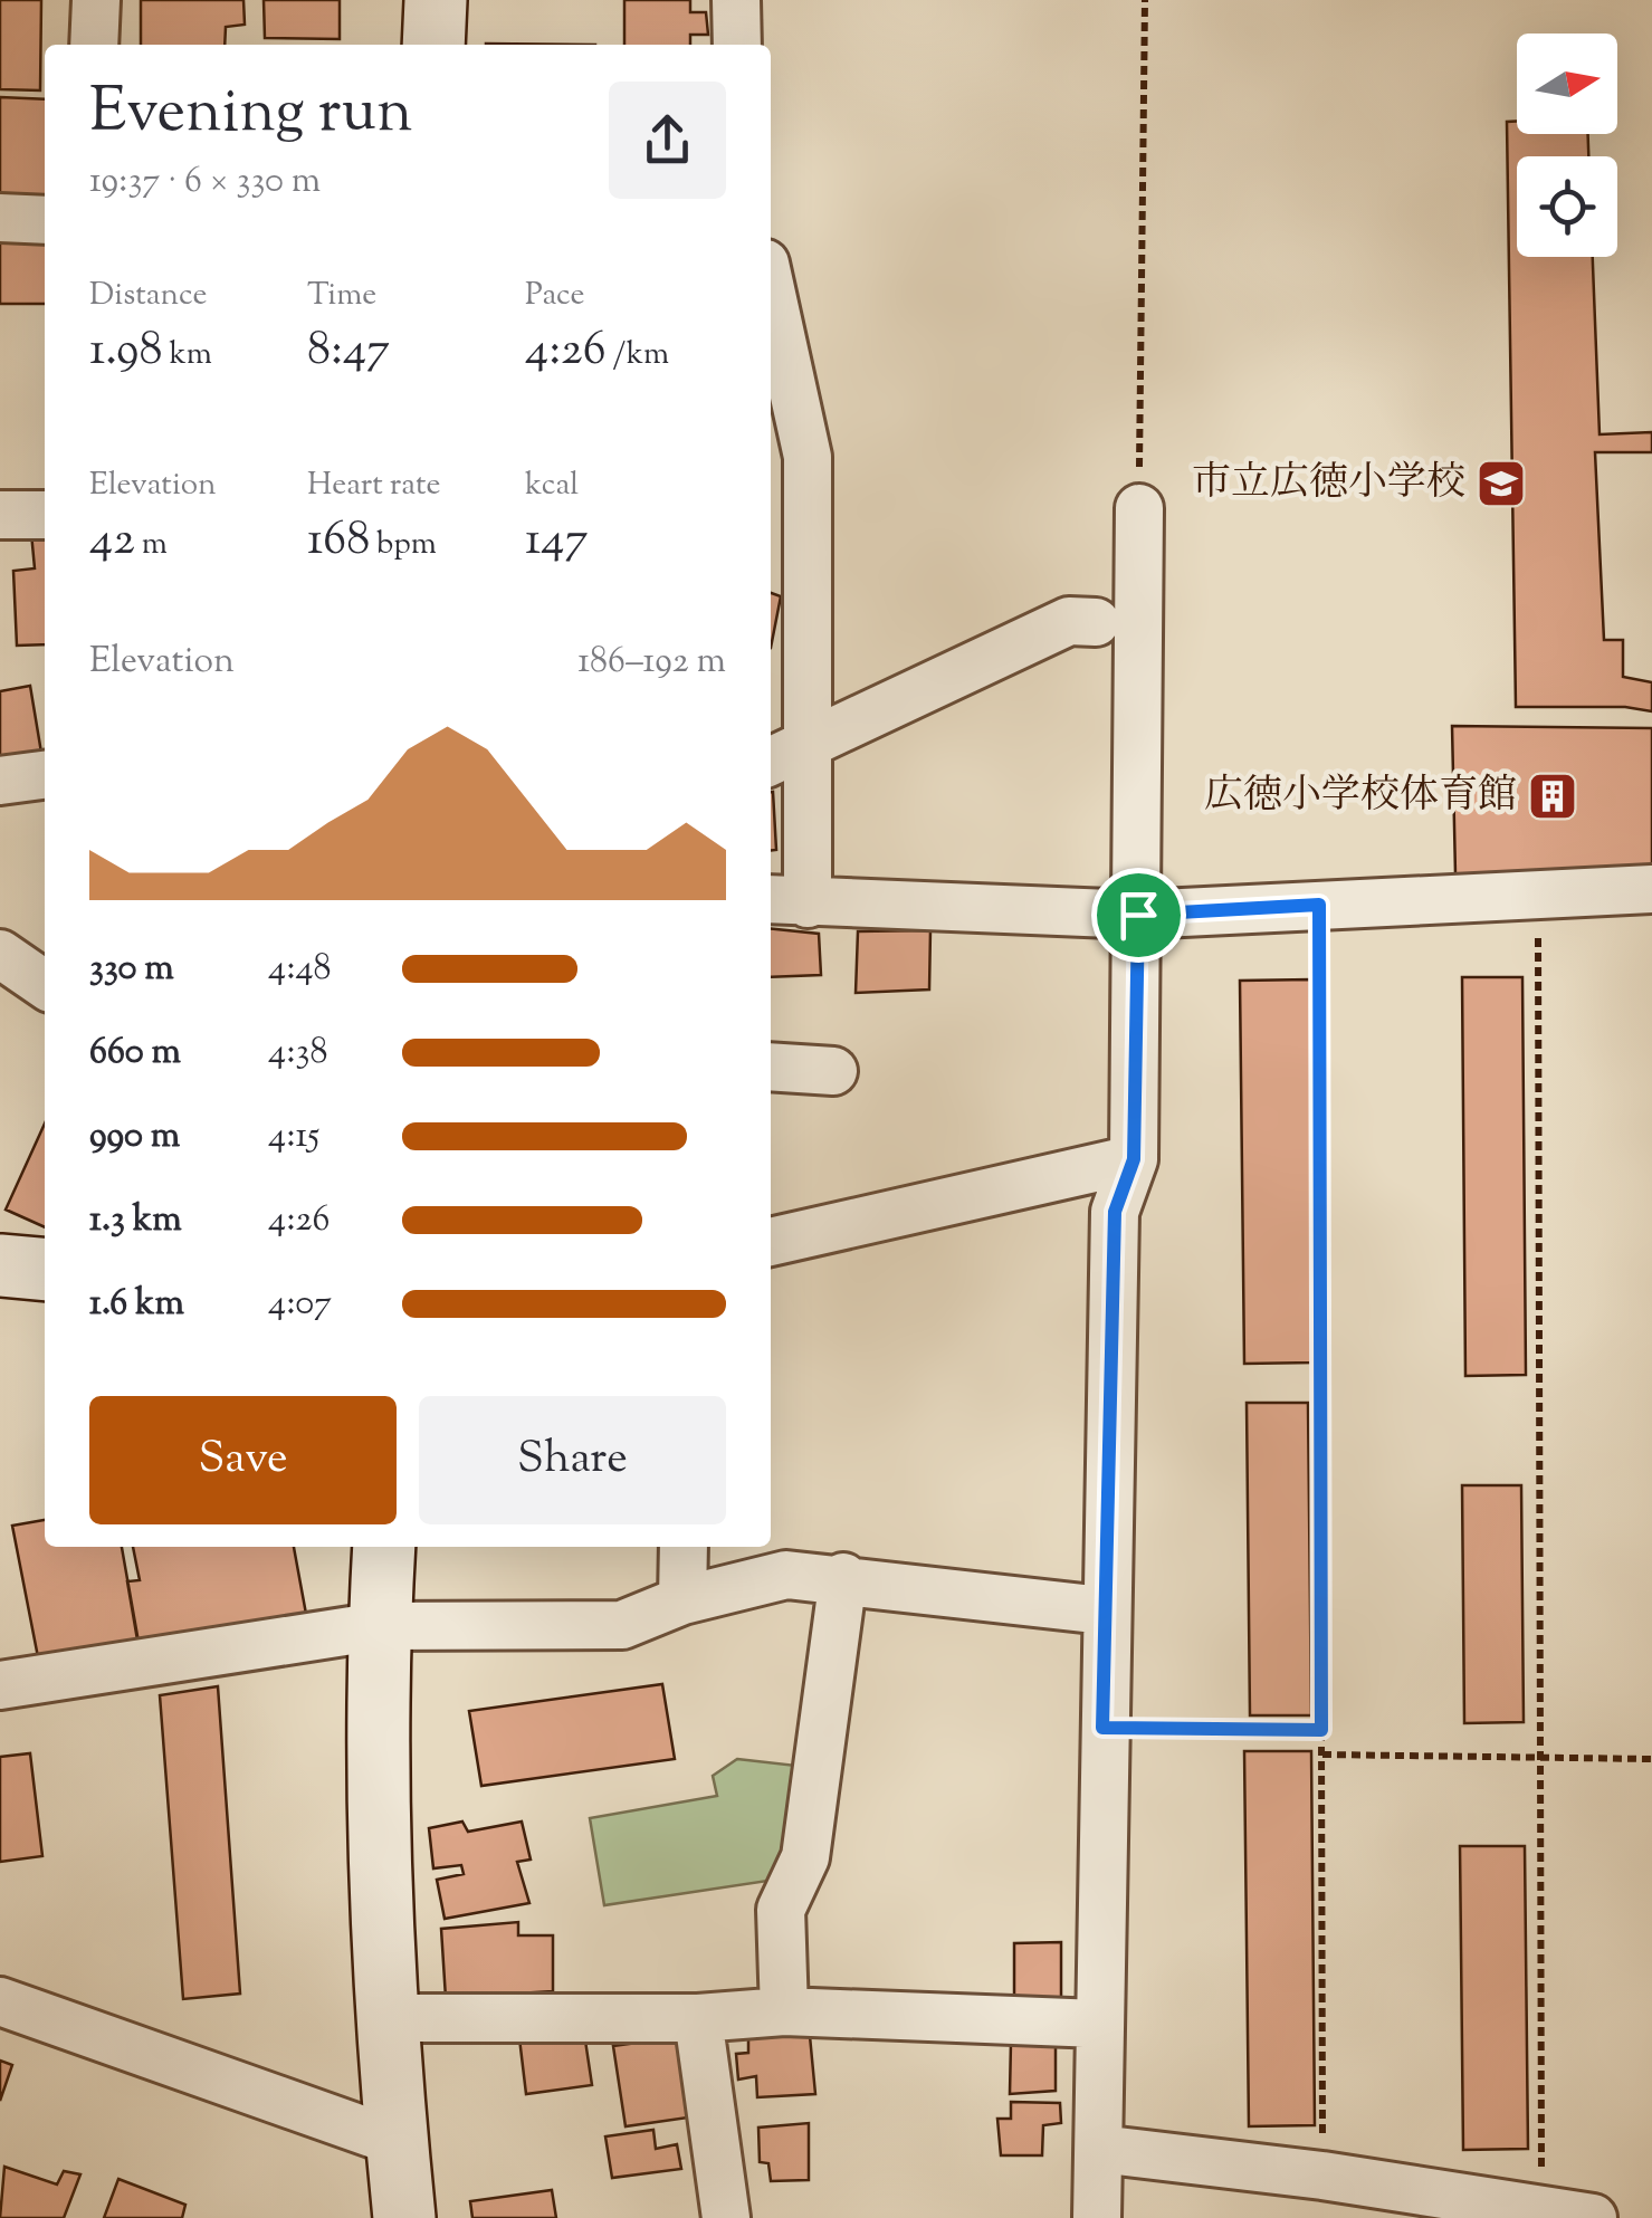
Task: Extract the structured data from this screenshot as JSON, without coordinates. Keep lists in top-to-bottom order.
{
  "places": {
    "school or university": ["市立広徳小学校"],
    "building": ["広徳小学校体育館"]
  },
  "north": "right",
  "page": {
    "heading": ["Evening run", "19:37 · 6 × 330 m"],
    "stats": [
      ["Distance", "1.98 km"],
      ["Time", "8:47"],
      ["Pace", "4:26 /km"],
      ["Elevation", "42 m"],
      ["Heart rate", "168 bpm"],
      ["kcal", "147"]
    ],
    "chart": ["Elevation", "186–192 m"],
    "list": [
      {
        "name": "330 m",
        "note": "4:48"
      },
      {
        "name": "660 m",
        "note": "4:38"
      },
      {
        "name": "990 m",
        "note": "4:15"
      },
      {
        "name": "1.3 km",
        "note": "4:26"
      },
      {
        "name": "1.6 km",
        "note": "4:07"
      }
    ],
    "buttons": ["Save", "Share"]
  }
}
